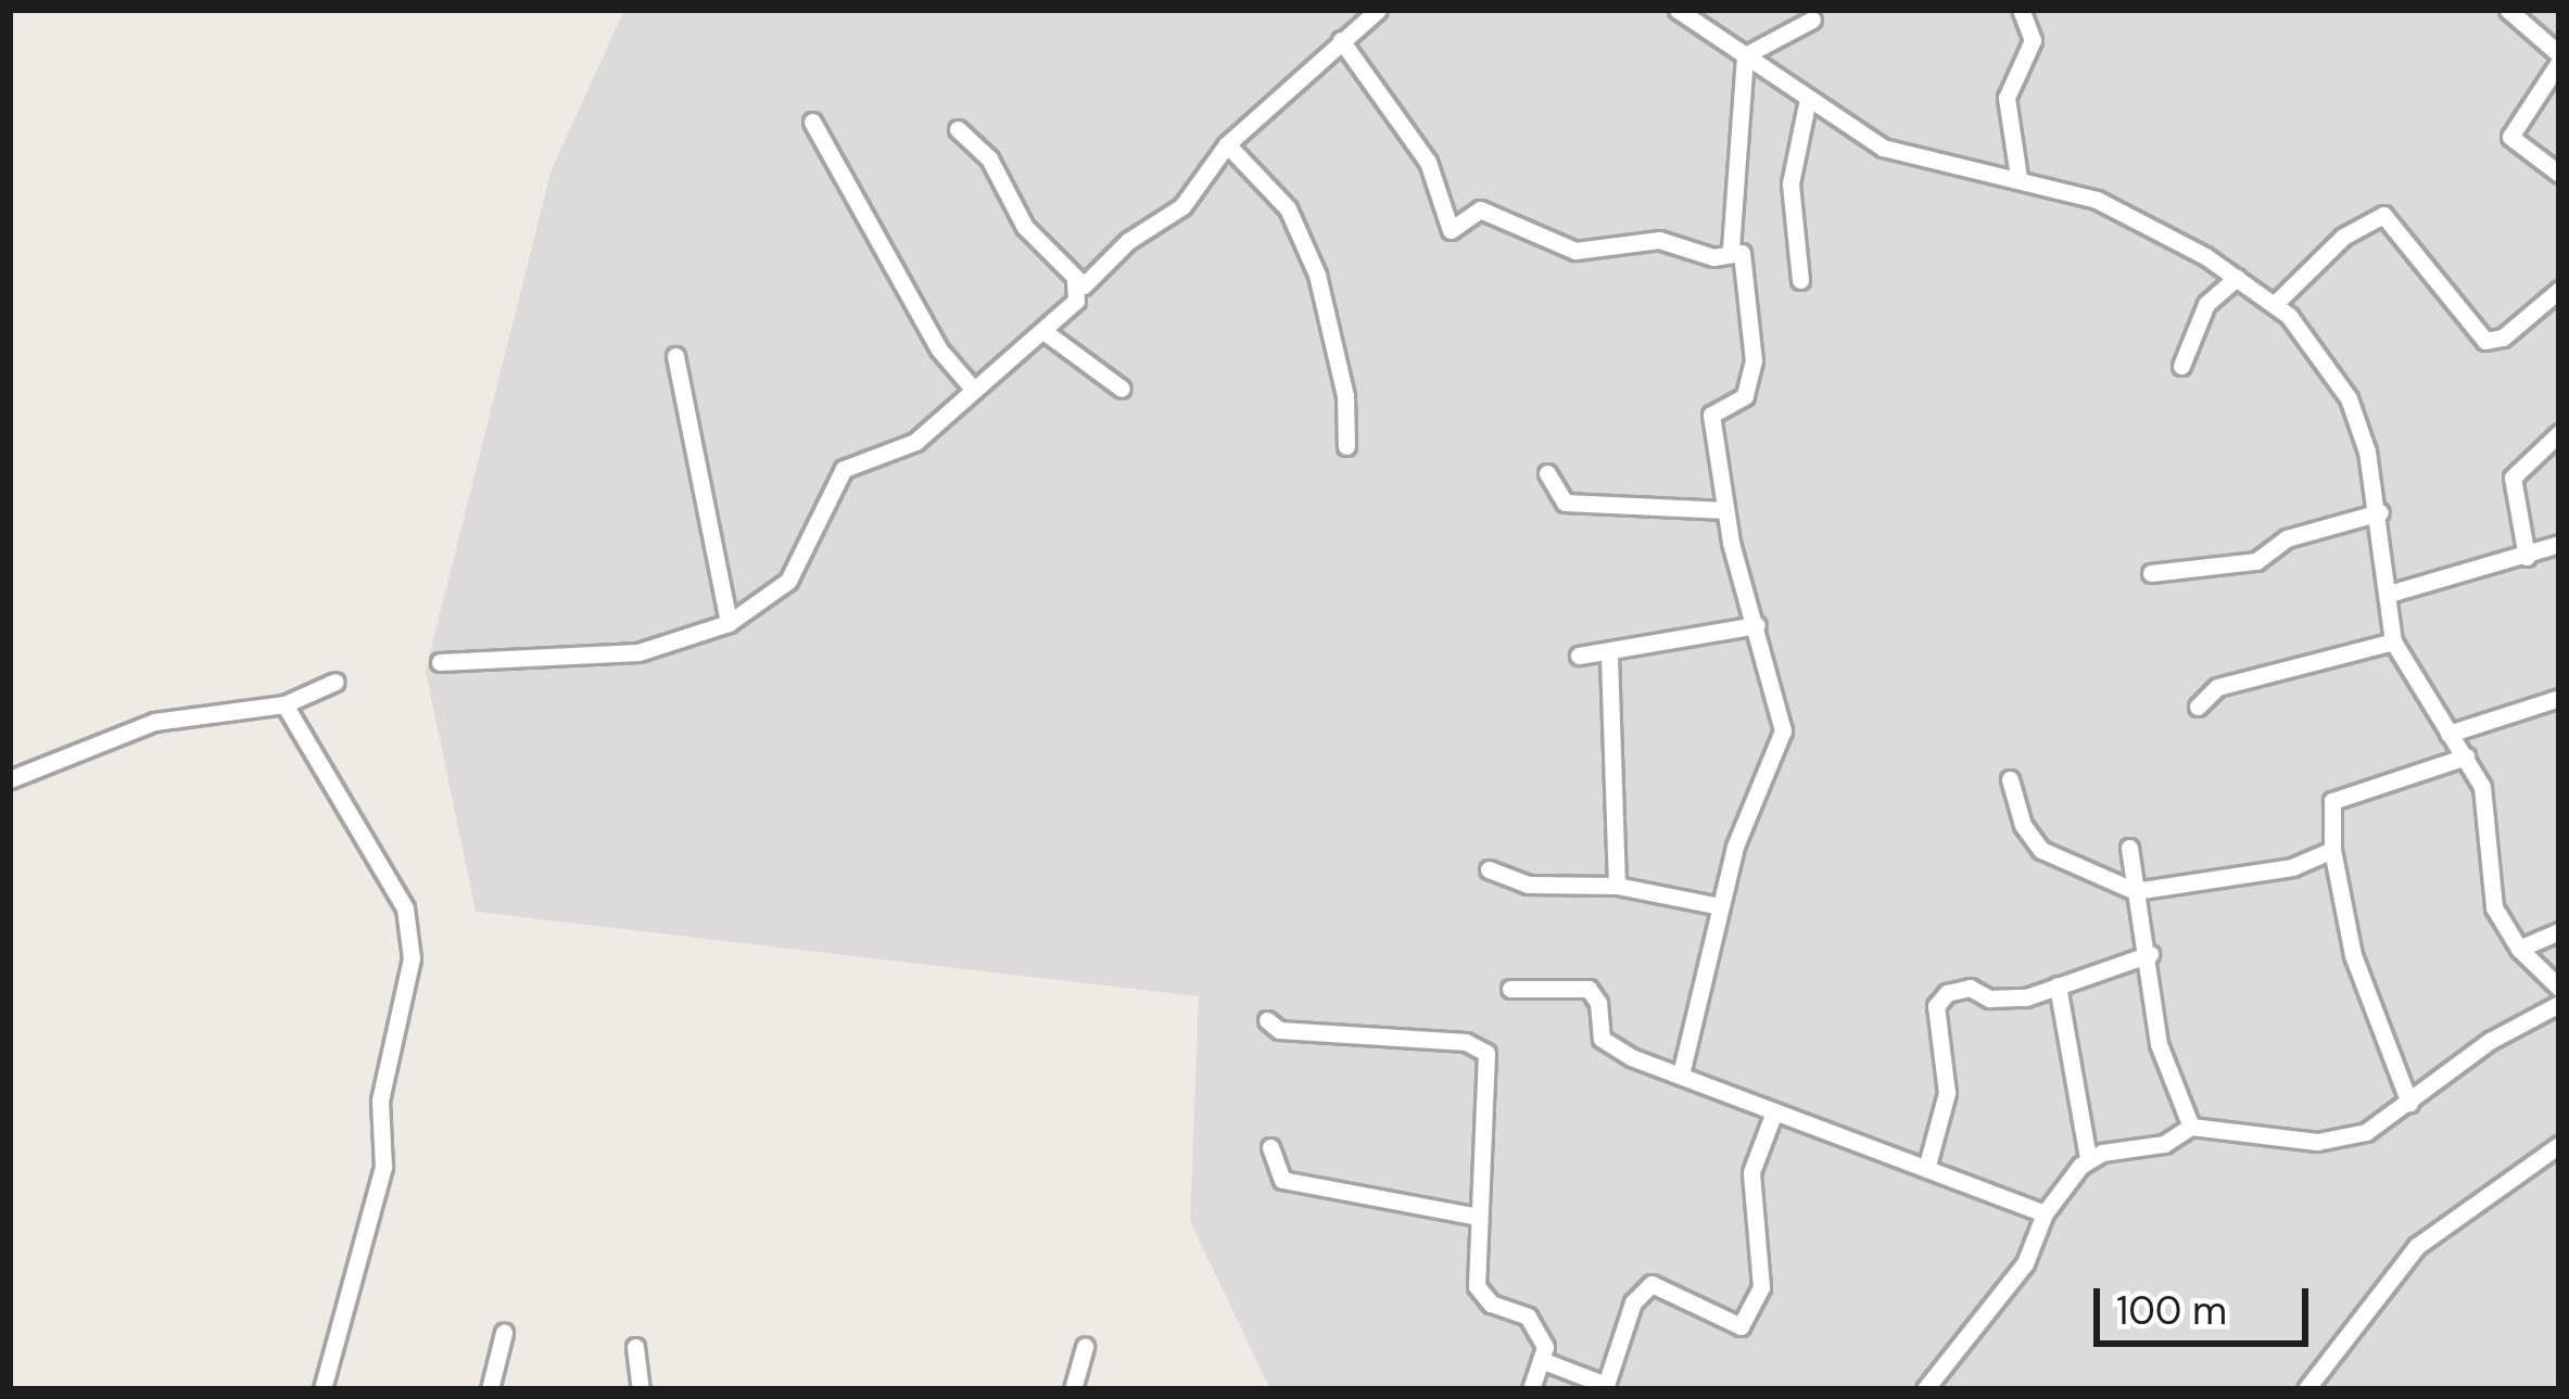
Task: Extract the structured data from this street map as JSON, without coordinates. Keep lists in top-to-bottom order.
{
  "scale_bar": "100 m"
}
